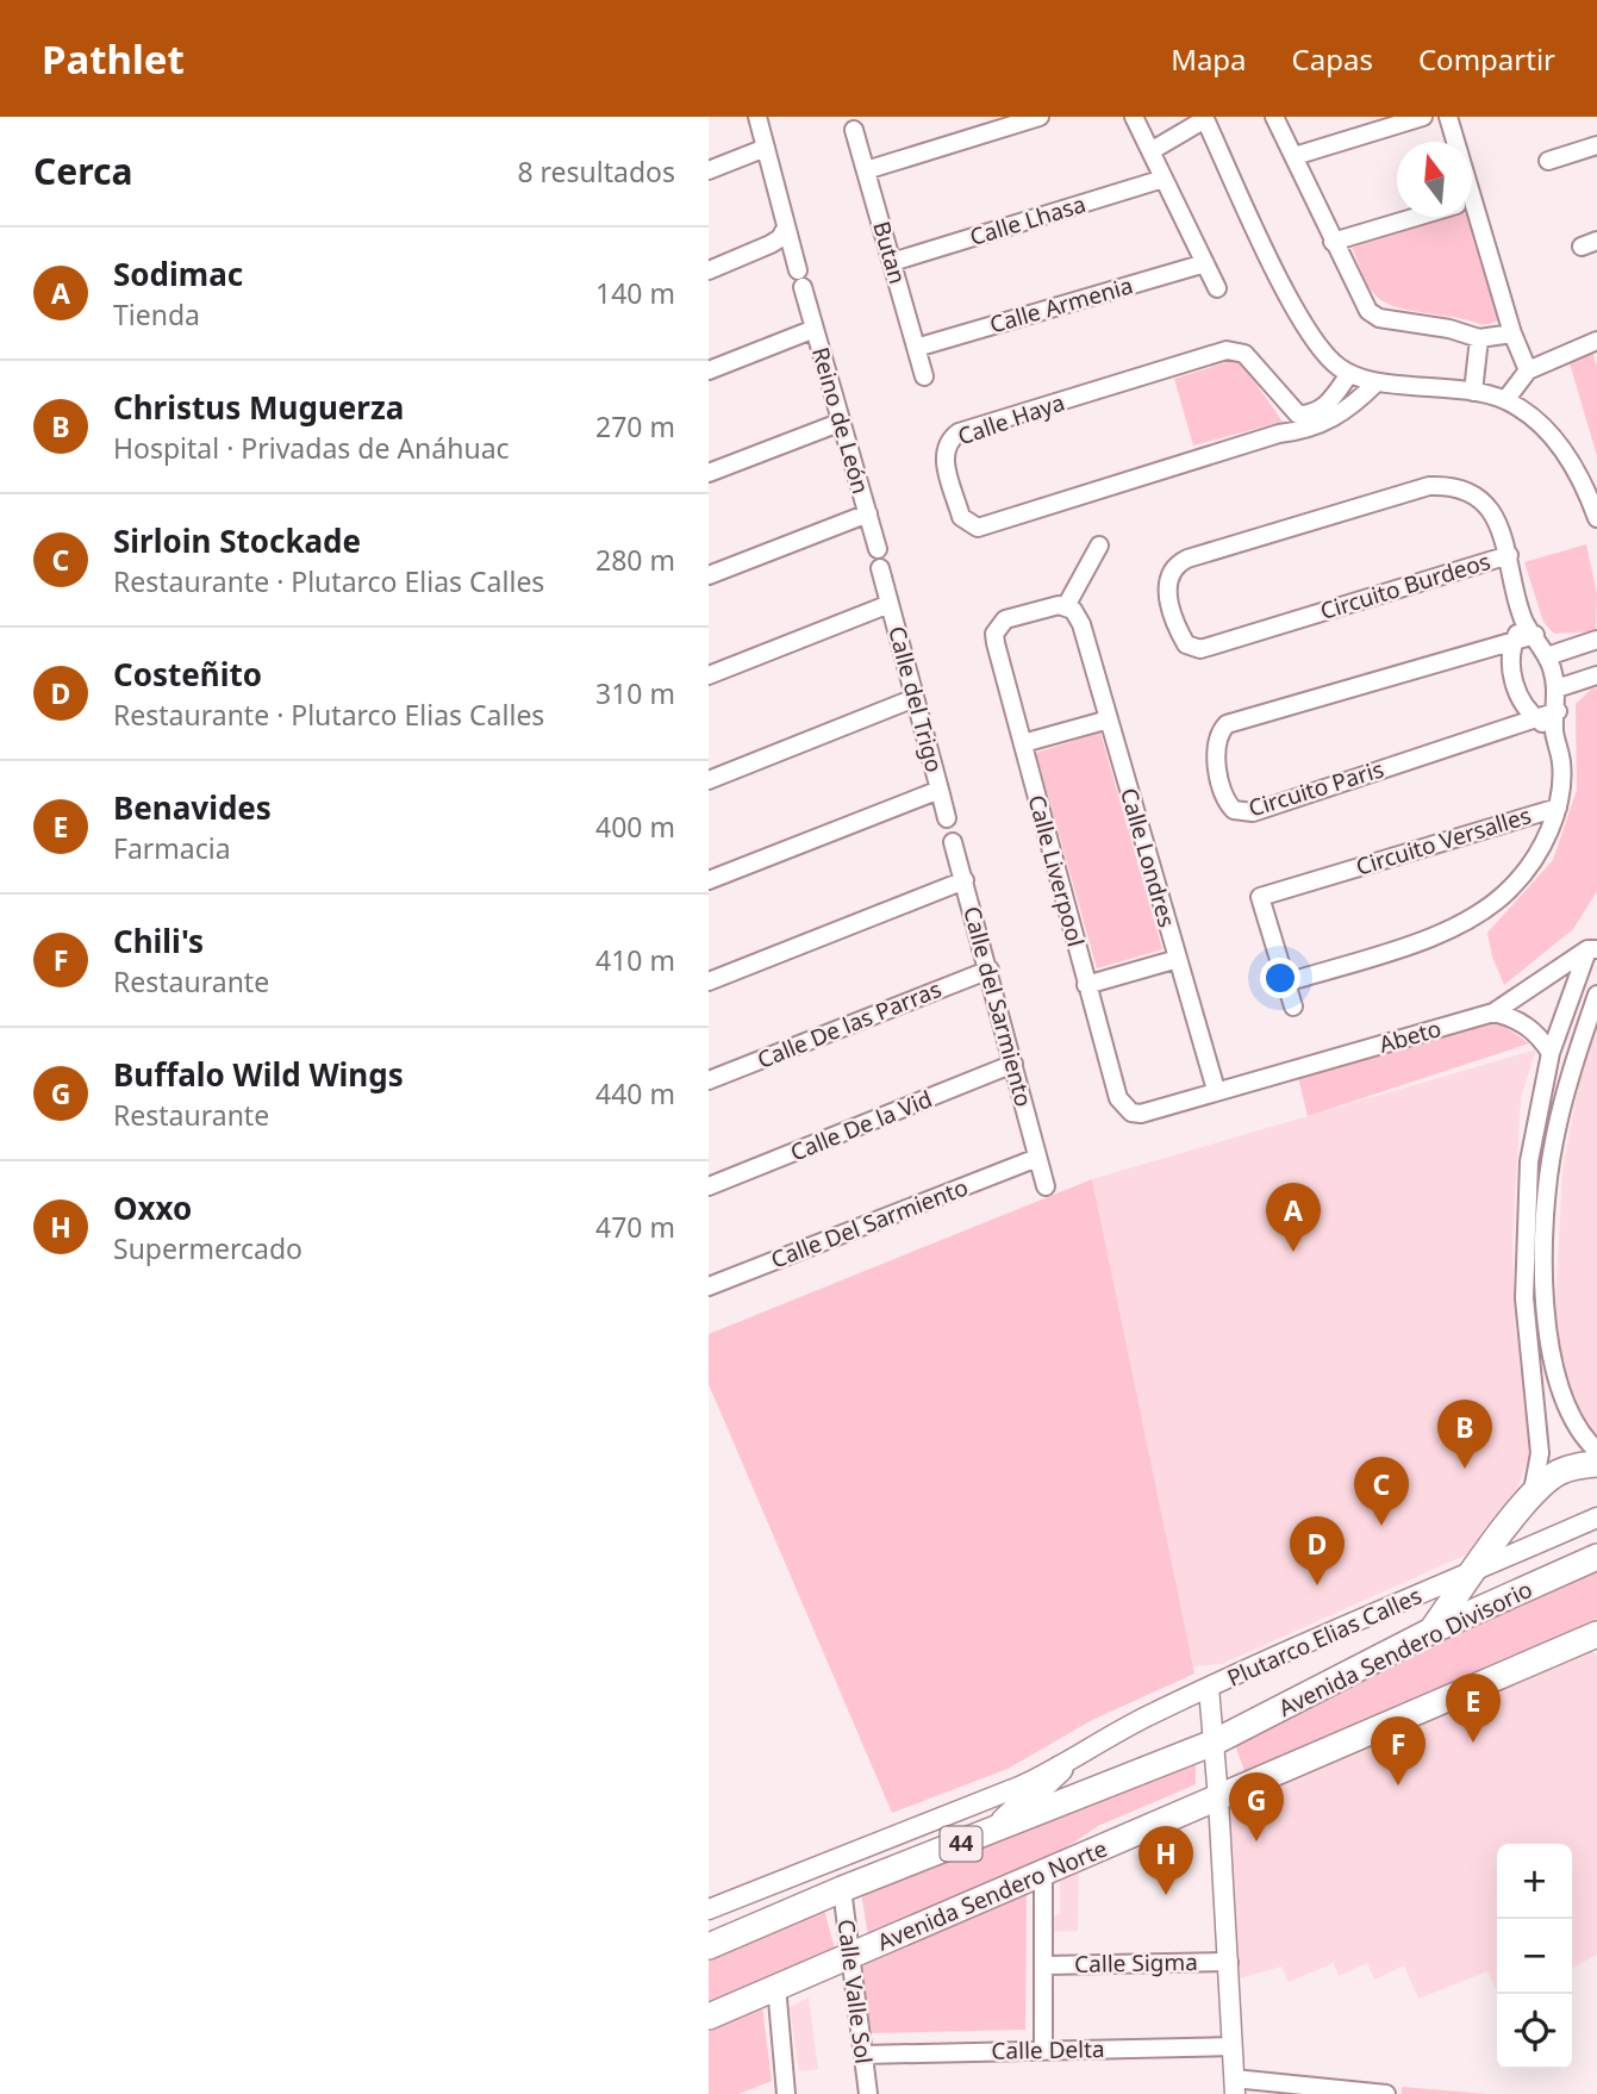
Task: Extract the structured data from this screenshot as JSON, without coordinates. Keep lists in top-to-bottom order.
{
  "streets": {
    "main road": ["Avenida Sendero Divisorio", "44", "Avenida Sendero Norte"],
    "street": [
      "Calle Lhasa",
      "Butan",
      "Calle Armenia",
      "Calle Haya",
      "Reino de León",
      "Circuito Burdeos",
      "Calle del Trigo",
      "Circuito Paris",
      "Circuito Versalles",
      "Calle Londres",
      "Calle Liverpool",
      "Calle del Sarmiento",
      "Calle De las Parras",
      "Abeto",
      "Calle De la Vid",
      "Calle Del Sarmiento",
      "Plutarco Elias Calles",
      "Calle Sigma",
      "Calle Valle Sol",
      "Calle Delta"
    ]
  },
  "crossings": [
    ["Calle Lhasa", "Butan"],
    ["Butan", "Calle Armenia"],
    ["Calle Londres", "Calle Liverpool"],
    ["Calle Londres", "Abeto"],
    ["Calle Liverpool", "Abeto"],
    ["Calle del Sarmiento", "Calle De las Parras"],
    ["Calle del Sarmiento", "Calle De la Vid"],
    ["Calle del Sarmiento", "Calle Del Sarmiento"],
    ["Avenida Sendero Divisorio", "44"],
    ["44", "Calle Valle Sol"],
    ["Avenida Sendero Norte", "Calle Valle Sol"],
    ["Calle Valle Sol", "Calle Delta"]
  ],
  "north": "top",
  "page": {
    "header": "Pathlet",
    "nav": ["Mapa", "Capas", "Compartir"],
    "heading": ["Cerca", "8 resultados"],
    "list": [
      {
        "mark": "A",
        "name": "Sodimac",
        "note": "Tienda",
        "value": "140 m"
      },
      {
        "mark": "B",
        "name": "Christus Muguerza",
        "note": "Hospital · Privadas de Anáhuac",
        "value": "270 m"
      },
      {
        "mark": "C",
        "name": "Sirloin Stockade",
        "note": "Restaurante · Plutarco Elias Calles",
        "value": "280 m"
      },
      {
        "mark": "D",
        "name": "Costeñito",
        "note": "Restaurante · Plutarco Elias Calles",
        "value": "310 m"
      },
      {
        "mark": "E",
        "name": "Benavides",
        "note": "Farmacia",
        "value": "400 m"
      },
      {
        "mark": "F",
        "name": "Chili's",
        "note": "Restaurante",
        "value": "410 m"
      },
      {
        "mark": "G",
        "name": "Buffalo Wild Wings",
        "note": "Restaurante",
        "value": "440 m"
      },
      {
        "mark": "H",
        "name": "Oxxo",
        "note": "Supermercado",
        "value": "470 m"
      }
    ],
    "pins": [
      "A",
      "B",
      "C",
      "D",
      "E",
      "F",
      "G",
      "H"
    ],
    "map_buttons": ["+", "−"]
  }
}
